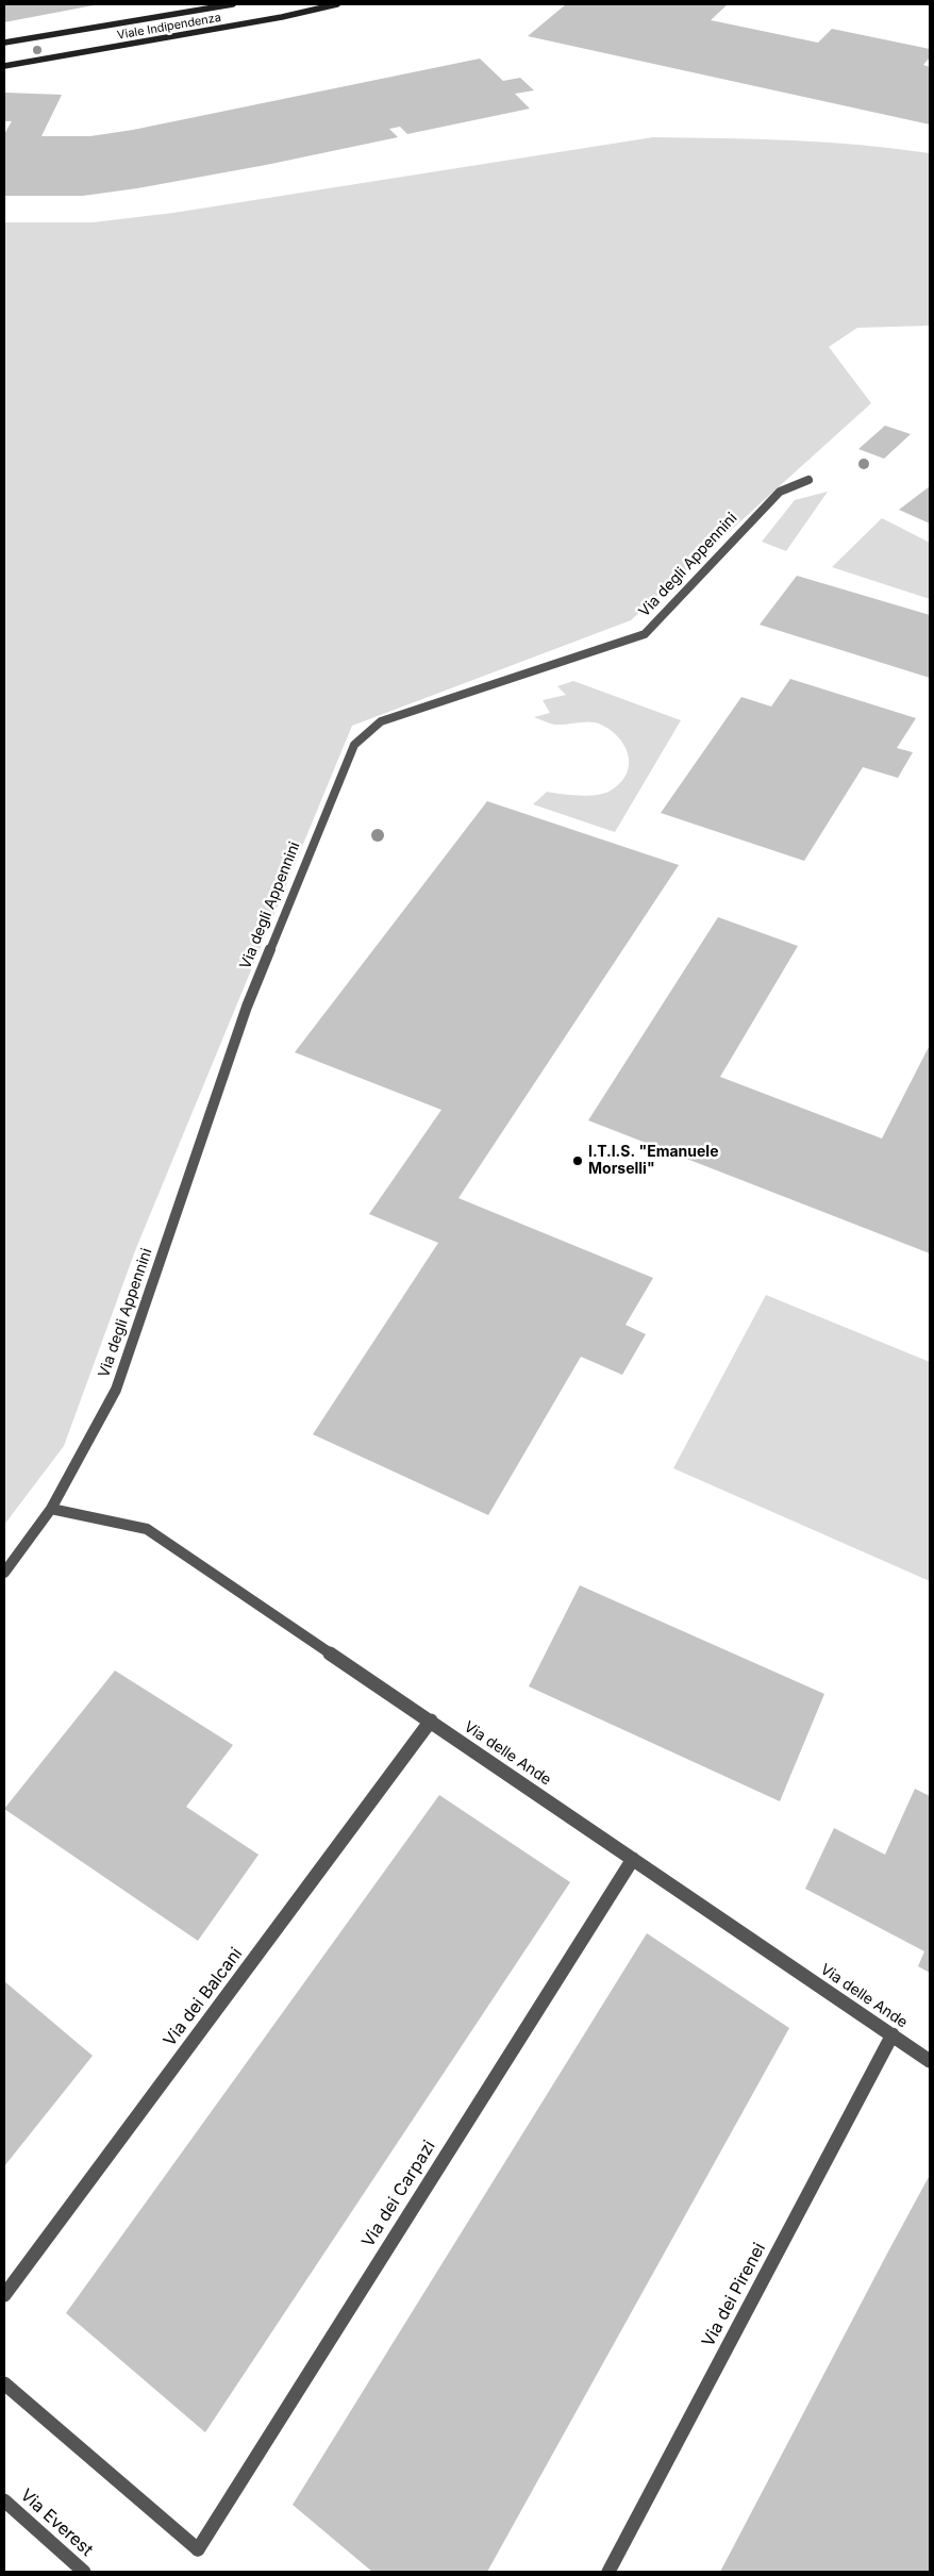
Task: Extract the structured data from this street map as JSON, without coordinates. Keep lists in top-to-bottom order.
{
  "streets": {
    "street": [
      "Viale Indipendenza",
      "Via degli Appennini",
      "Via delle Ande",
      "Via dei Balcani",
      "Via dei Carpazi",
      "Via dei Pirenei",
      "Via Everest"
    ]
  },
  "crossings": [
    ["Via degli Appennini", "Via delle Ande"],
    ["Via delle Ande", "Via dei Balcani"],
    ["Via delle Ande", "Via dei Carpazi"],
    ["Via delle Ande", "Via dei Pirenei"]
  ],
  "places": ["I.T.I.S. \"Emanuele Morselli\""]
}
